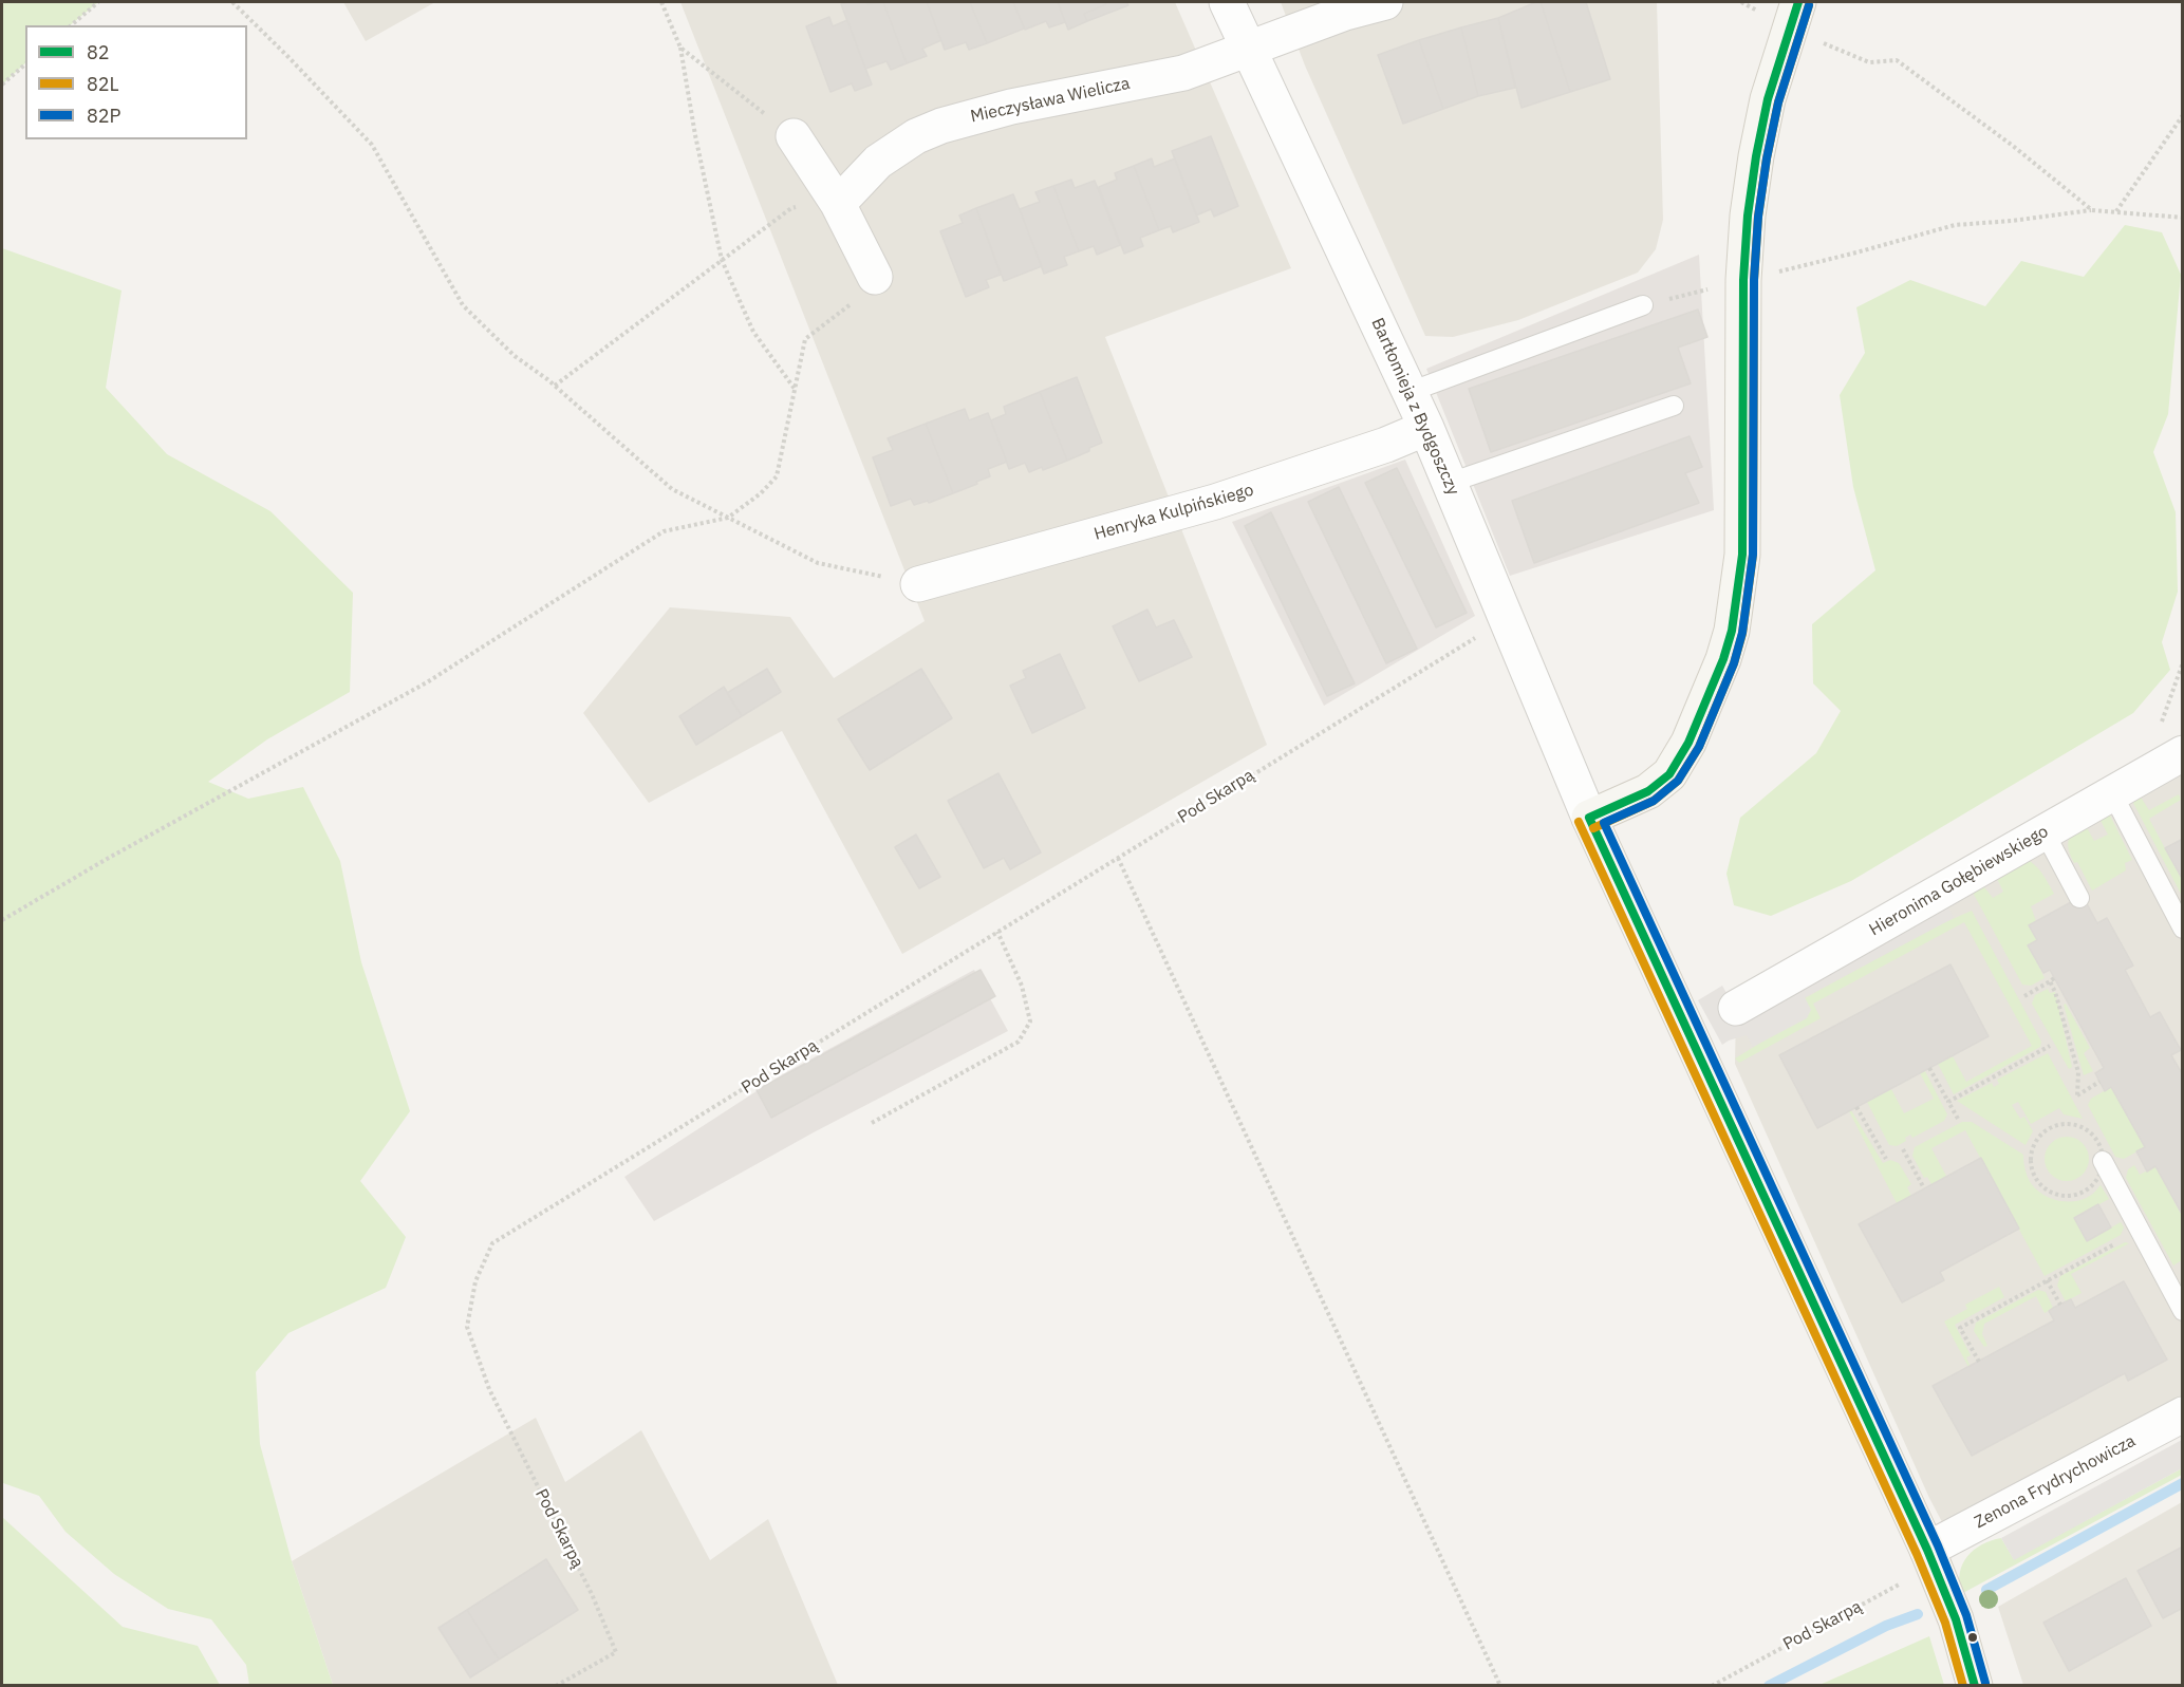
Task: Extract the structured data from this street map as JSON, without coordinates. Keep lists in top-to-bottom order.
{
  "streets": {
    "street": [
      "Mieczysława Wielicza",
      "Bartłomieja z Bydgoszczy",
      "Henryka Kulpińskiego",
      "Hieronima Gołębiewskiego",
      "Zenona Frydrychowicza"
    ],
    "path": ["Pod Skarpą"]
  },
  "crossings": [
    ["Mieczysława Wielicza", "Bartłomieja z Bydgoszczy"],
    ["Bartłomieja z Bydgoszczy", "Henryka Kulpińskiego"],
    ["Bartłomieja z Bydgoszczy", "Pod Skarpą"],
    ["Pod Skarpą", "Zenona Frydrychowicza"]
  ],
  "lines": ["transit line 82", "transit line 82L", "transit line 82P"],
  "legend": ["82", "82L", "82P"]
}
